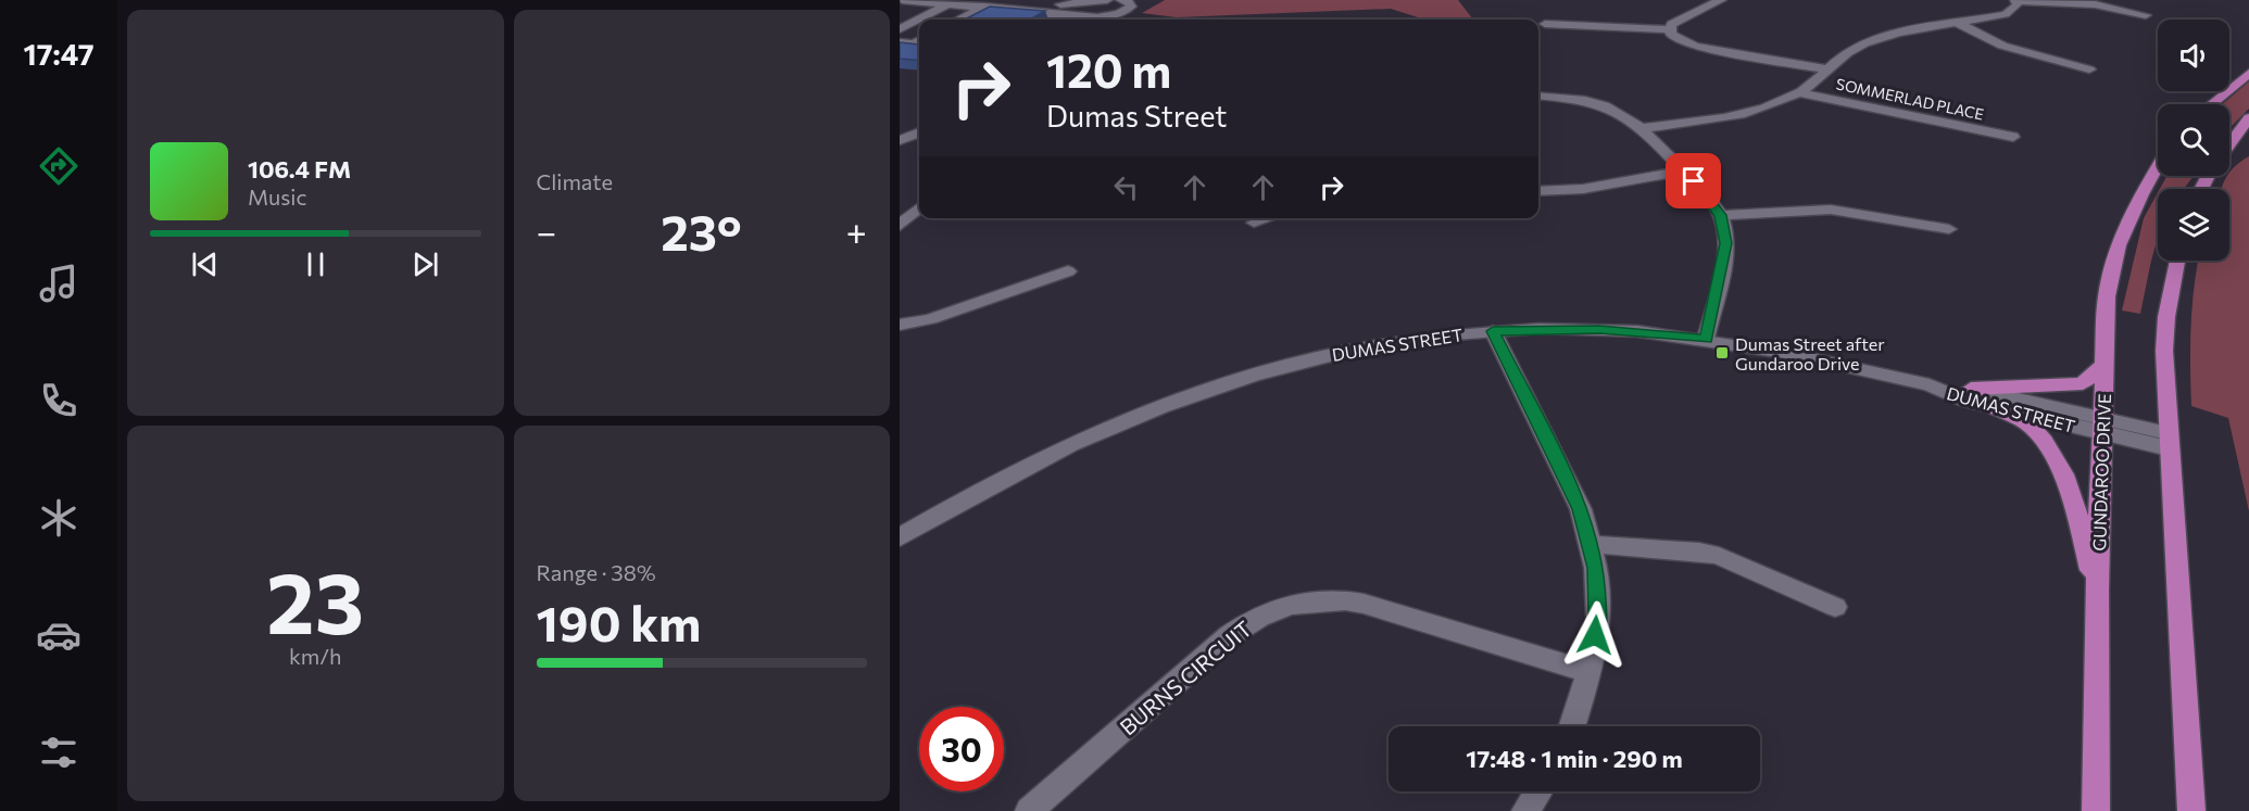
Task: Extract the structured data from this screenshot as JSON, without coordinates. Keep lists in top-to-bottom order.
{
  "streets": {
    "main road": ["GUNDAROO DRIVE"],
    "street": ["SOMMERLAD PLACE", "DUMAS STREET", "BURNS CIRCUIT"]
  },
  "crossings": [
    ["DUMAS STREET", "GUNDAROO DRIVE"]
  ],
  "places": {
    "transit": ["Dumas Street after Gundaroo Drive"]
  },
  "page": {
    "tabs": "17:47",
    "tile": [
      "Climate",
      ["23", "km/h"],
      ["Range · 38%", "190 km"]
    ],
    "turn": ["120 m", "Dumas Street"],
    "song": ["106.4 FM", "Music"],
    "heat": ["−", "23°", "+"],
    "limit": "30",
    "trip": "17:48 · 1 min · 290 m"
  }
}
